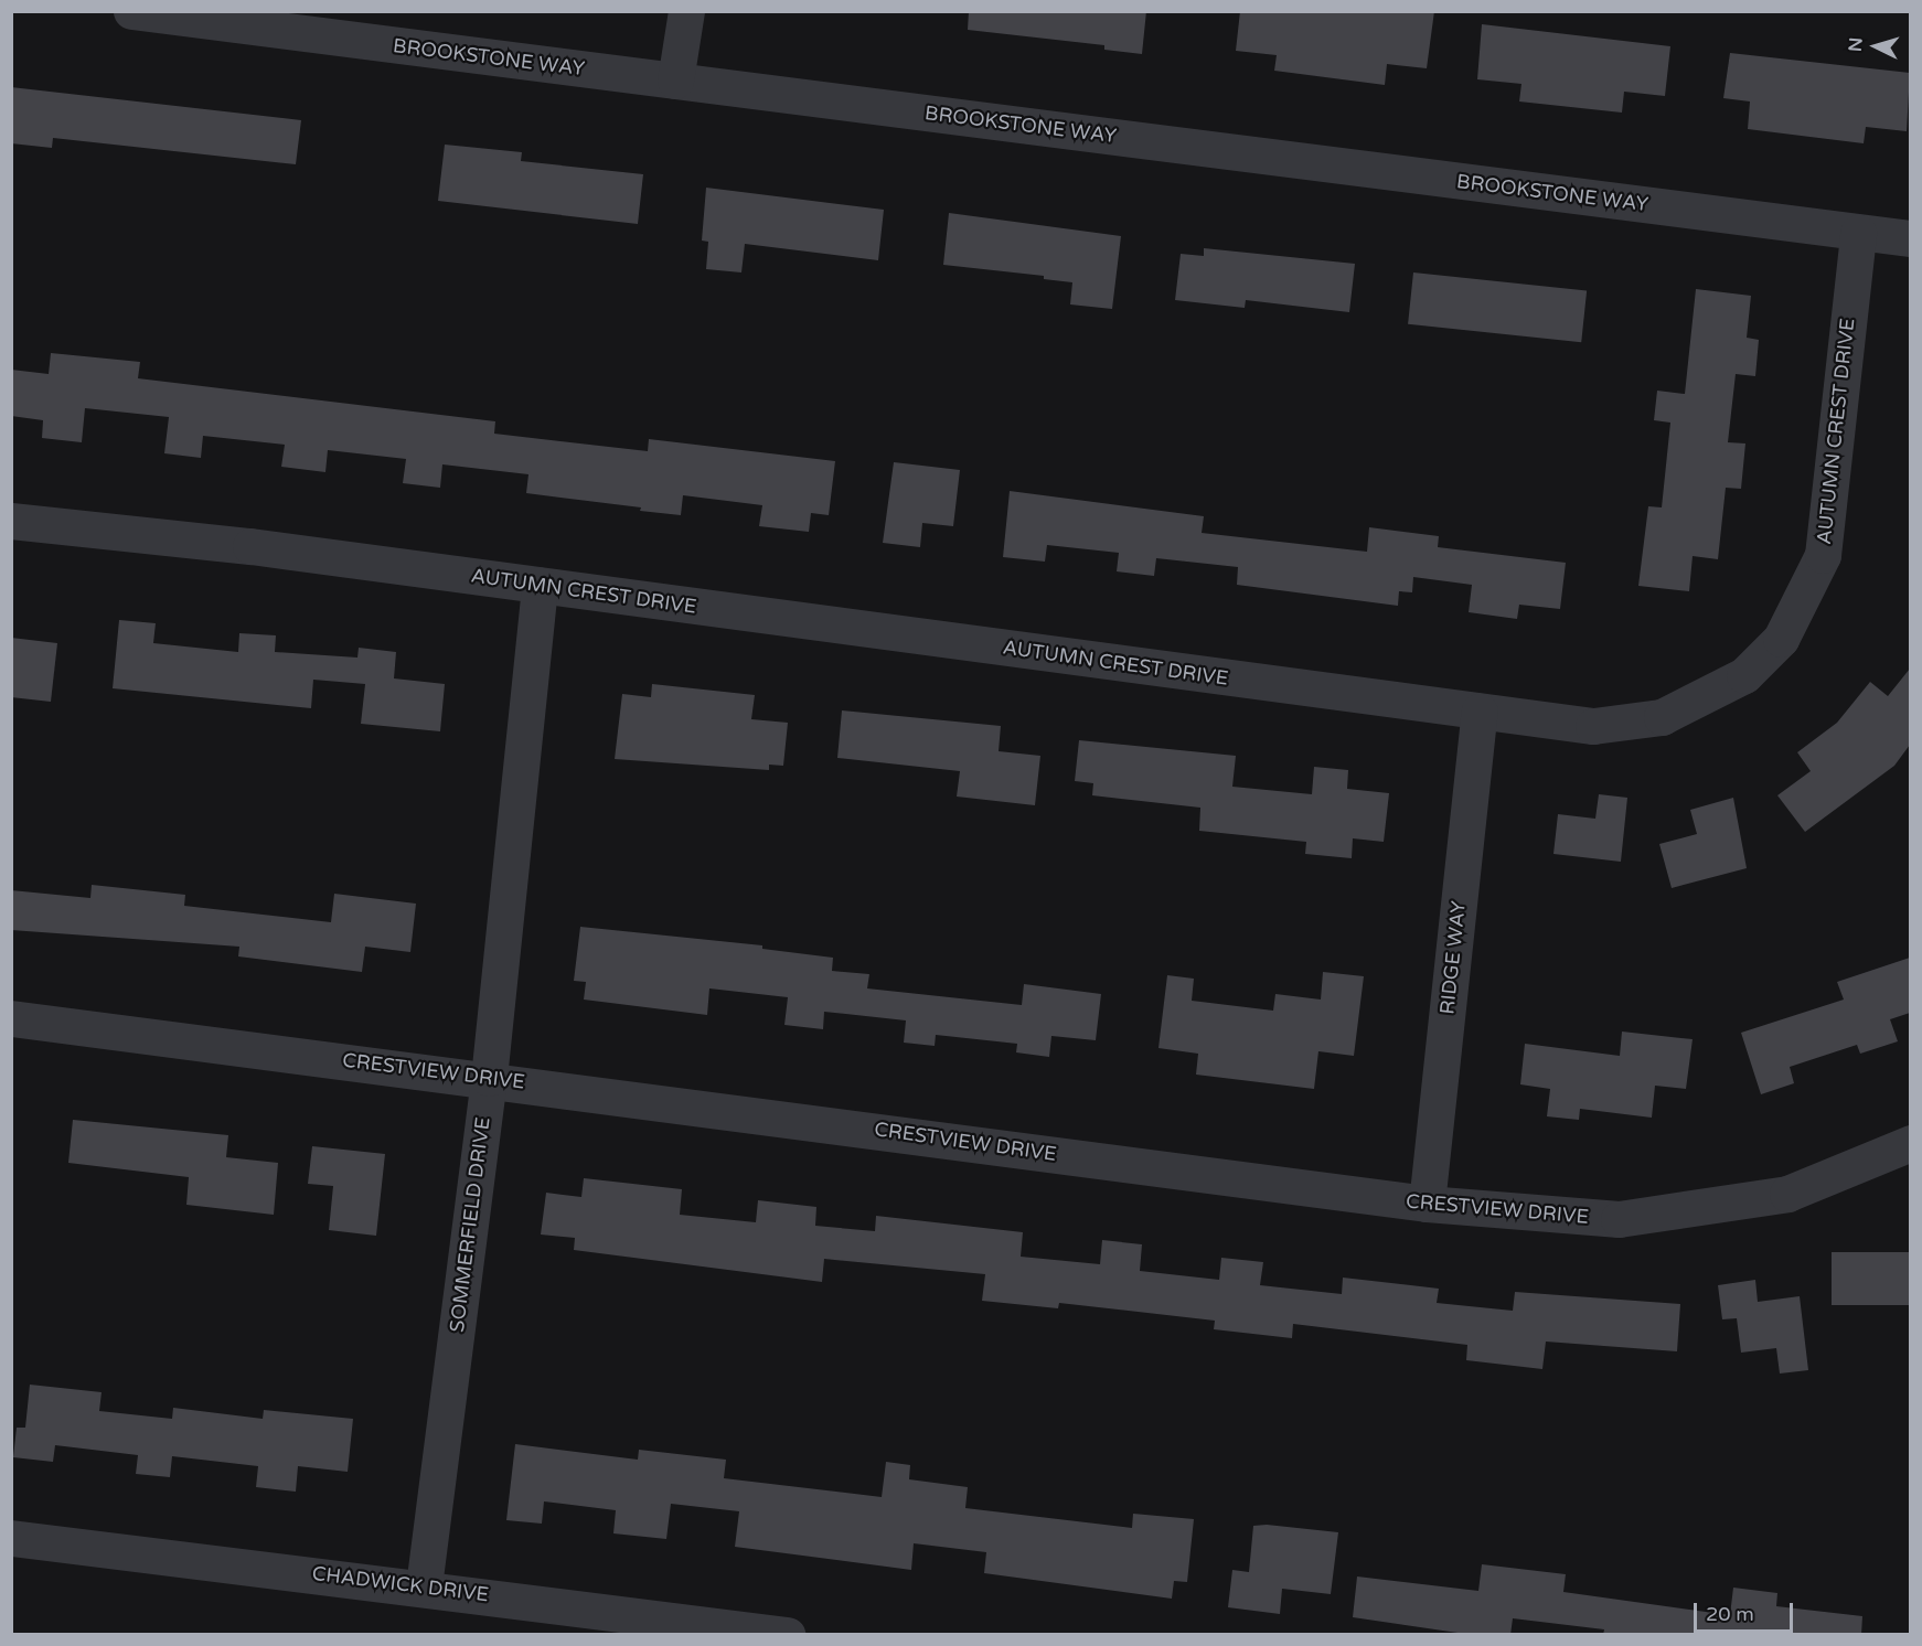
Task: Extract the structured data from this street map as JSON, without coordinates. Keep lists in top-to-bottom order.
{
  "streets": {
    "street": [
      "BROOKSTONE WAY",
      "AUTUMN CREST DRIVE",
      "RIDGE WAY",
      "CRESTVIEW DRIVE",
      "SOMMERFIELD DRIVE",
      "CHADWICK DRIVE"
    ]
  },
  "crossings": [
    ["BROOKSTONE WAY", "AUTUMN CREST DRIVE"],
    ["AUTUMN CREST DRIVE", "RIDGE WAY"],
    ["AUTUMN CREST DRIVE", "SOMMERFIELD DRIVE"],
    ["RIDGE WAY", "CRESTVIEW DRIVE"],
    ["CRESTVIEW DRIVE", "SOMMERFIELD DRIVE"],
    ["SOMMERFIELD DRIVE", "CHADWICK DRIVE"]
  ],
  "scale_bar": "20 m",
  "north": "left"
}
